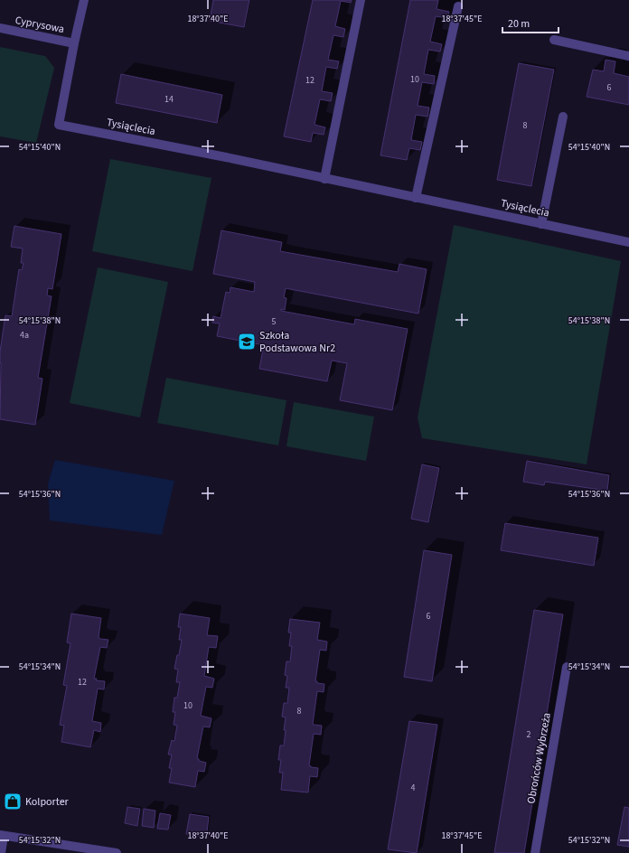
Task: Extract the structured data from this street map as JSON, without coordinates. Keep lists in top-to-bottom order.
{
  "streets": {
    "street": ["Cyprysowa", "Tysiąclecia", "Obrońców Wybrzeża"]
  },
  "crossings": [
    ["Cyprysowa", "Tysiąclecia"]
  ],
  "places": {
    "school or university": ["Szkoła Podstawowa Nr2"],
    "shop": ["Kolporter"]
  },
  "house_numbers": [
    "10",
    "12",
    "6",
    "14",
    "8",
    "5",
    "4a",
    "6",
    "12",
    "10",
    "8",
    "2",
    "4"
  ],
  "scale_bar": "20 m",
  "coordinates": [
    "18°37'40\"E",
    "18°37'45\"E",
    "54°15'40\"N",
    "54°15'38\"N",
    "54°15'36\"N",
    "54°15'34\"N",
    "54°15'32\"N"
  ]
}
